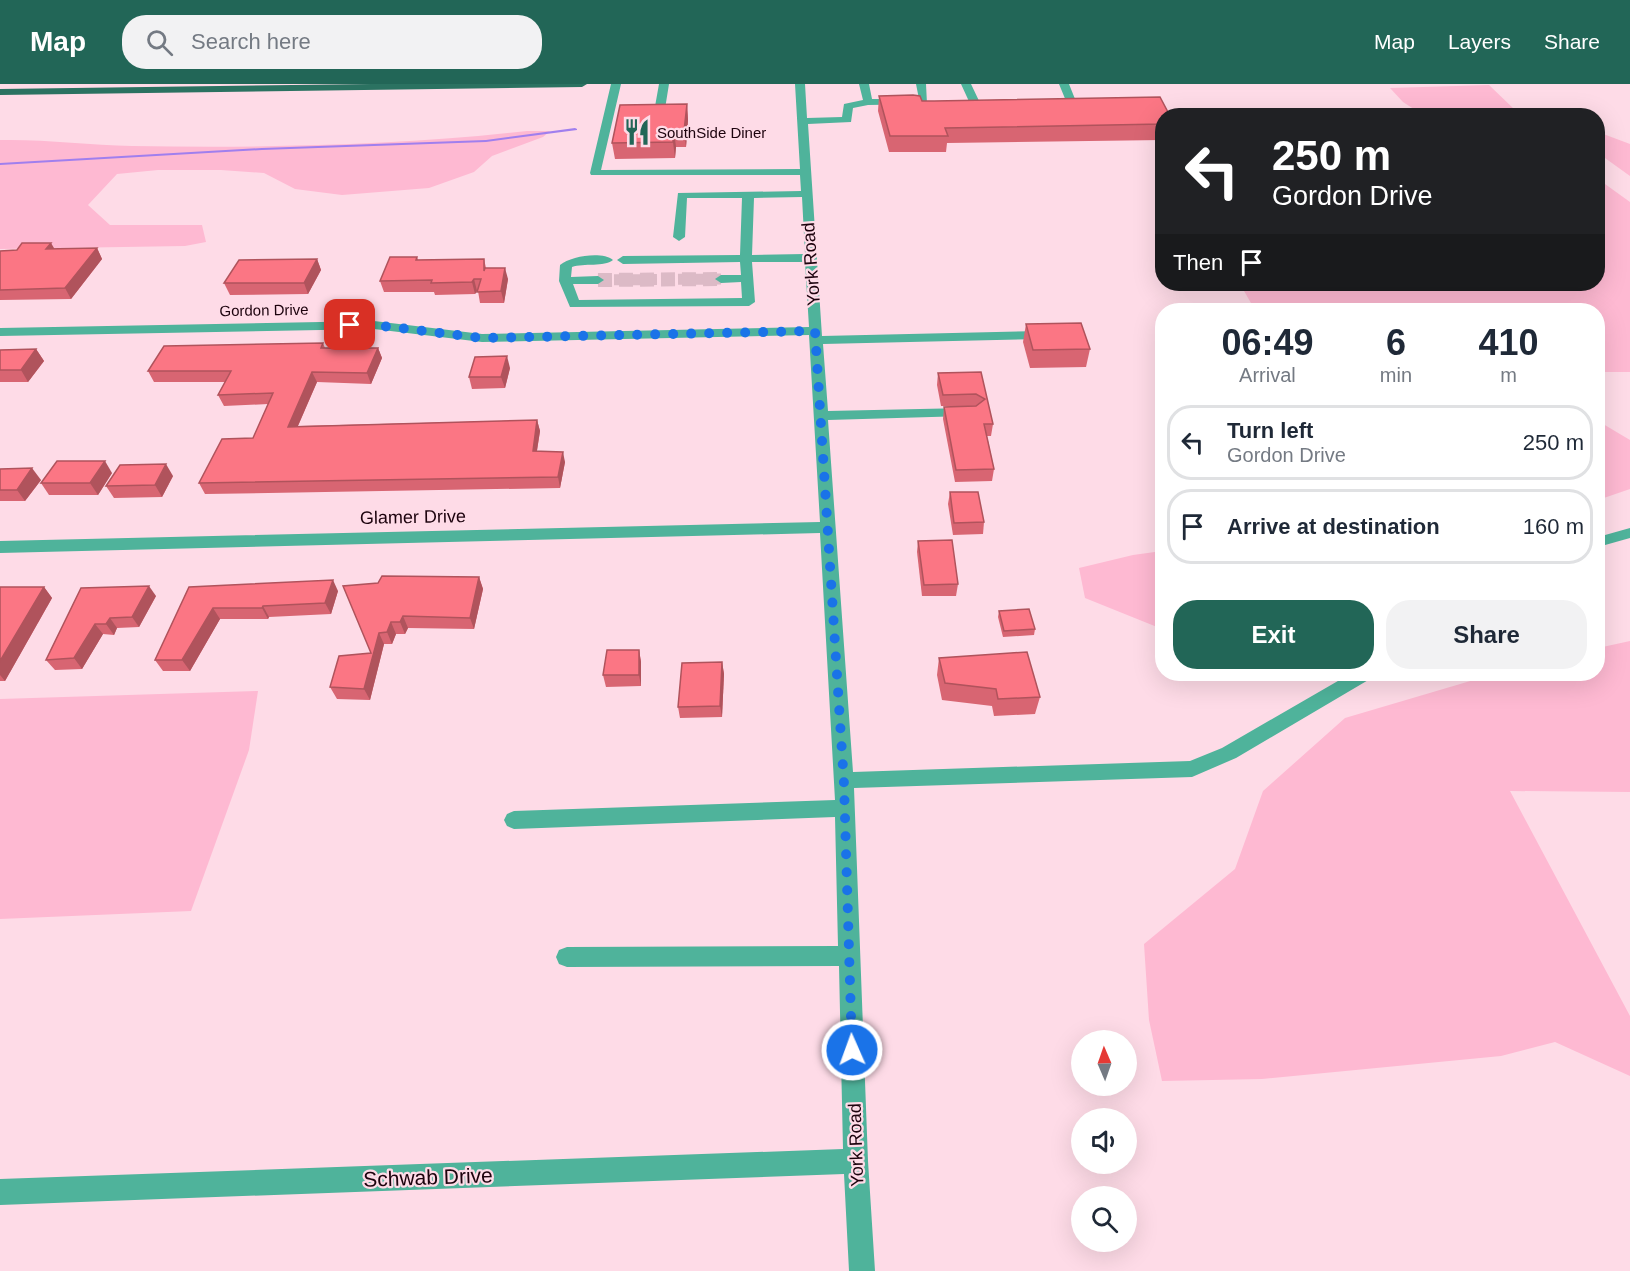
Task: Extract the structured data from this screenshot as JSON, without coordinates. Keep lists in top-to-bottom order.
{
  "streets": {
    "street": [
      "York Road",
      "Gordon Drive",
      "Glamer Drive",
      "Schwab Drive"
    ]
  },
  "crossings": [
    ["York Road", "Gordon Drive"],
    ["York Road", "Glamer Drive"],
    ["York Road", "Schwab Drive"]
  ],
  "places": {
    "restaurant": ["SouthSide Diner"]
  },
  "north": "top",
  "page": {
    "header": "Map",
    "search": "Search here",
    "nav": ["Map", "Layers", "Share"],
    "turn": ["250 m", "Gordon Drive"],
    "then": "Then",
    "eta": [
      "06:49",
      "Arrival",
      "6",
      "min",
      "410",
      "m"
    ],
    "list": [
      {
        "name": "Turn left",
        "note": "Gordon Drive",
        "value": "250 m"
      },
      {
        "name": "Arrive at destination",
        "value": "160 m"
      }
    ],
    "buttons": ["Exit", "Share"]
  }
}
